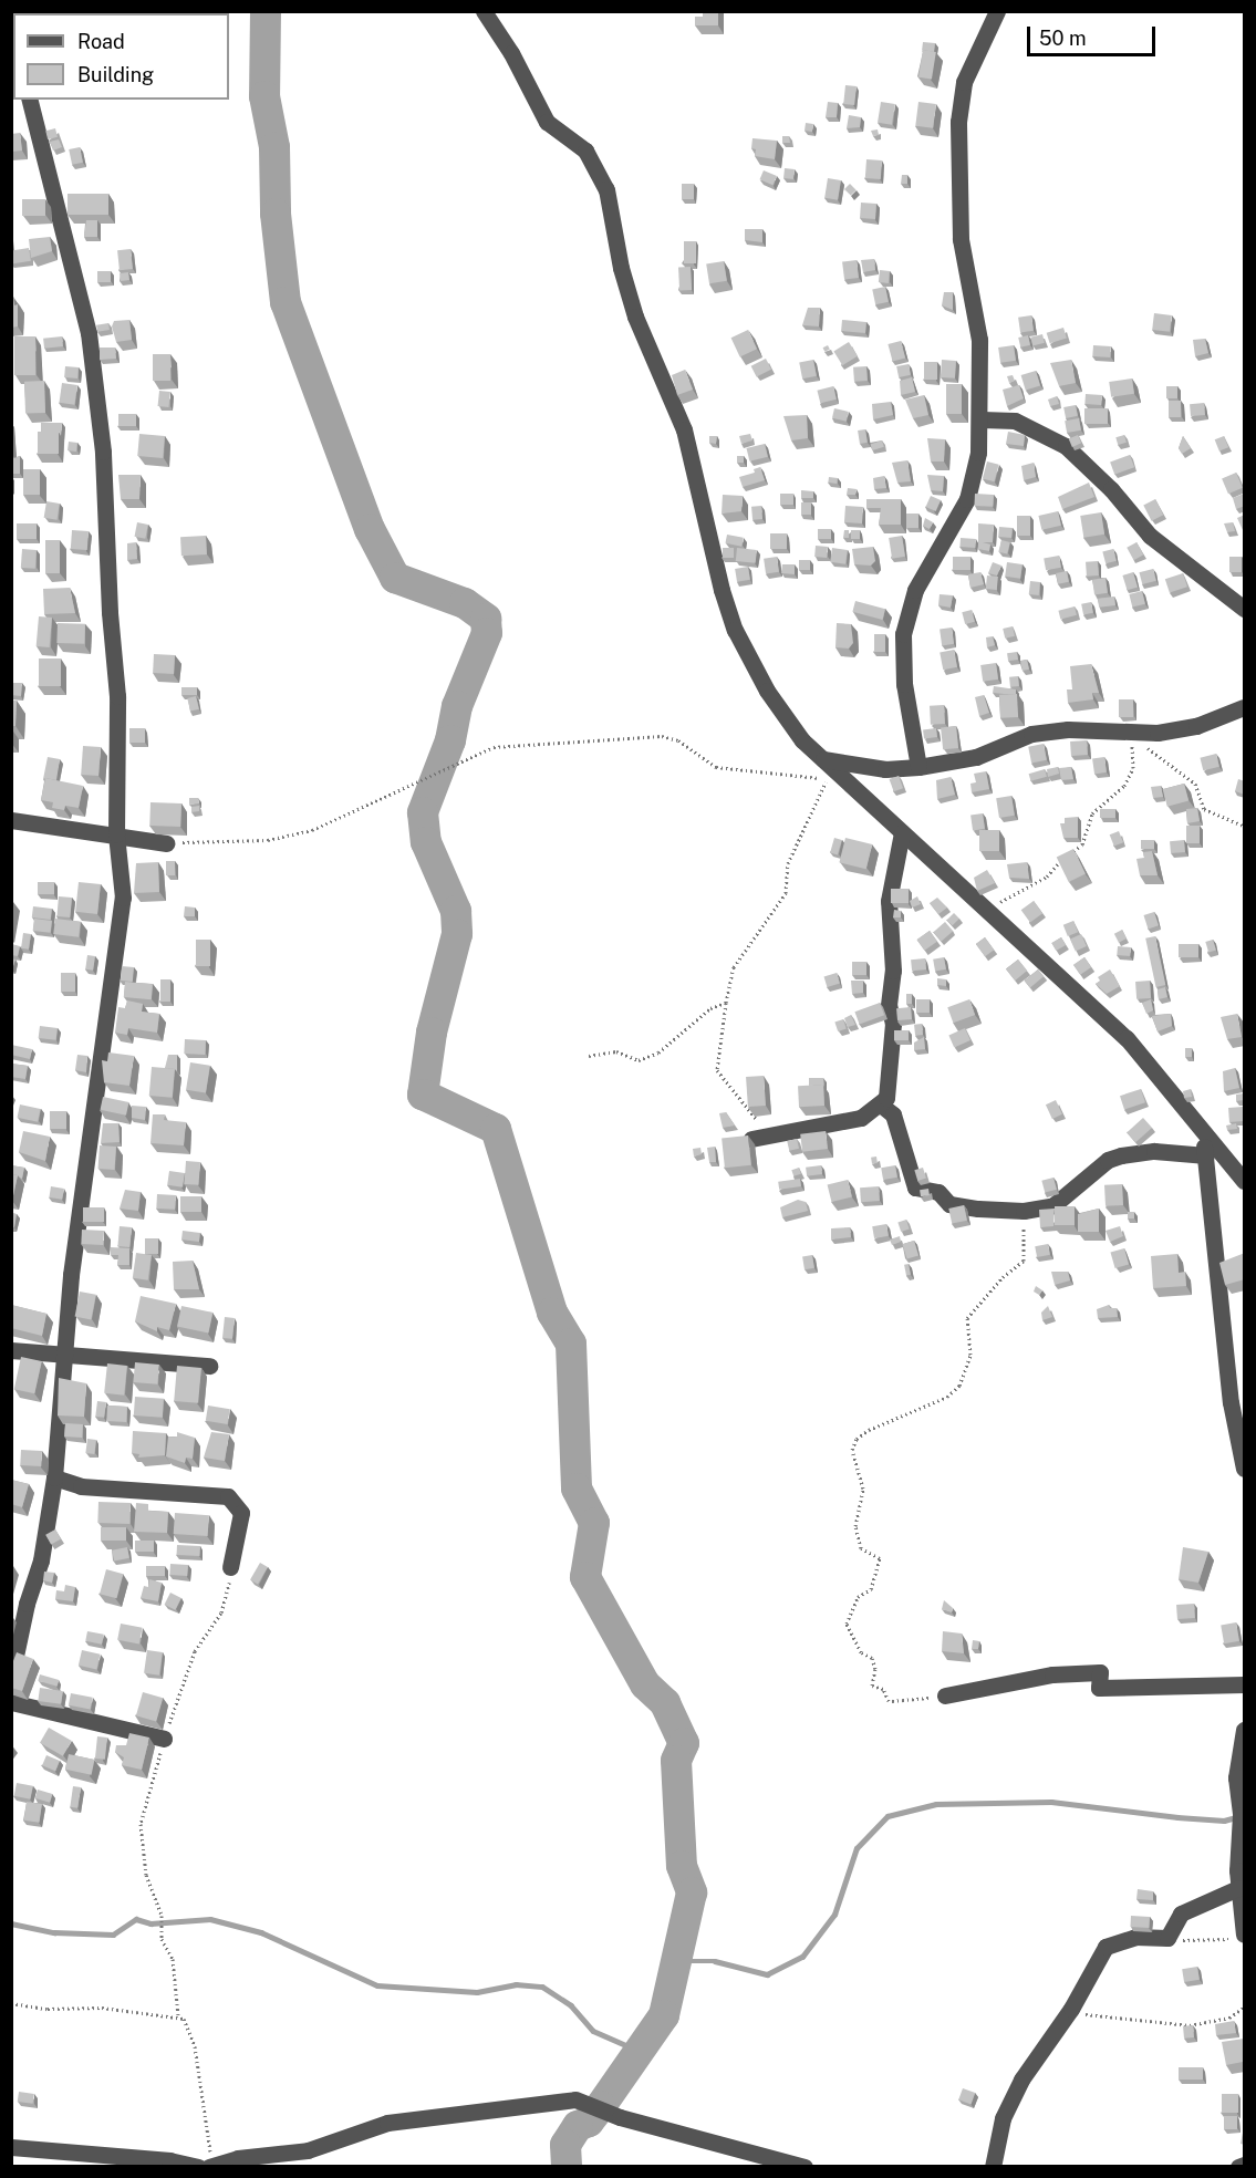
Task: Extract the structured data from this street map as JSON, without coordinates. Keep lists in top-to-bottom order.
{
  "legend": ["Road", "Building"],
  "scale_bar": "50 m"
}
